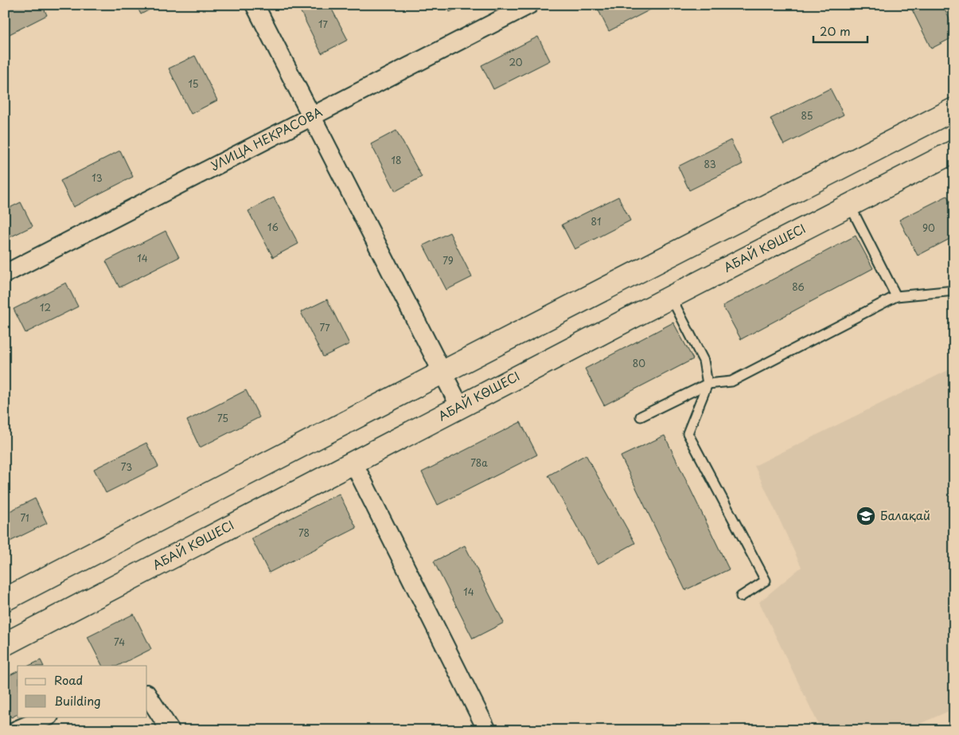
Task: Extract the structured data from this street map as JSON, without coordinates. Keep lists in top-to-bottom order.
{
  "streets": {
    "street": ["УЛИЦА НЕКРАСОВА", "АБАЙ КӨШЕСІ"]
  },
  "places": {
    "school or university": ["Балақай"]
  },
  "house_numbers": [
    "17",
    "20",
    "15",
    "85",
    "18",
    "83",
    "13",
    "81",
    "16",
    "90",
    "14",
    "79",
    "86",
    "12",
    "77",
    "80",
    "75",
    "78а",
    "73",
    "71",
    "78",
    "14",
    "74"
  ],
  "legend": ["Road", "Building"],
  "scale_bar": "20 m"
}
